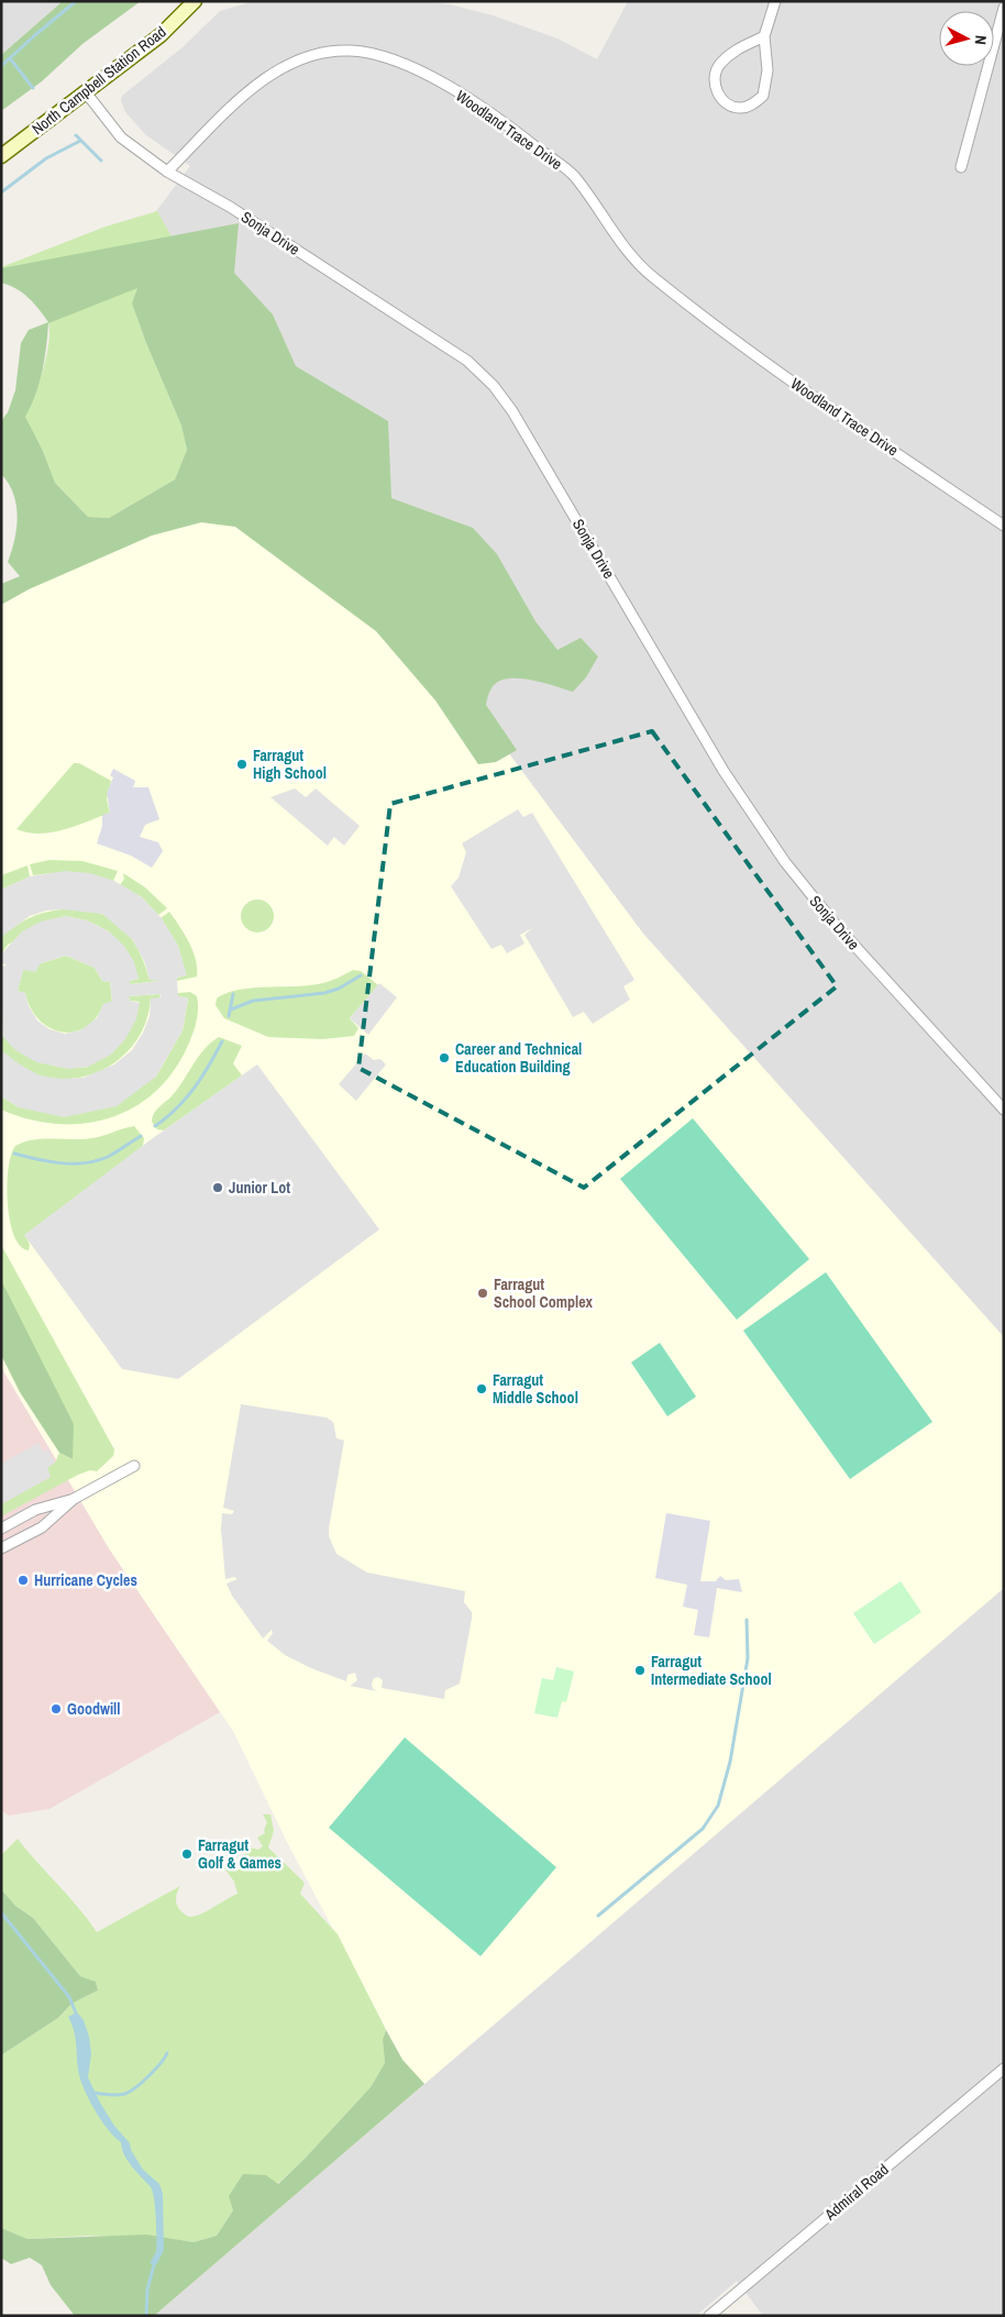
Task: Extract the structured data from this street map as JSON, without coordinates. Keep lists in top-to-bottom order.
{
  "streets": {
    "main road": ["North Campbell Station Road"],
    "street": ["Woodland Trace Drive", "Sonja Drive", "Admiral Road"]
  },
  "crossings": [
    ["North Campbell Station Road", "Sonja Drive"],
    ["Woodland Trace Drive", "Sonja Drive"]
  ],
  "places": [
    "Farragut High School",
    "Career and Technical Education Building",
    "Junior Lot",
    "Farragut School Complex",
    "Farragut Middle School",
    "Hurricane Cycles",
    "Farragut Intermediate School",
    "Goodwill",
    "Farragut Golf & Games"
  ],
  "north": "right"
}
